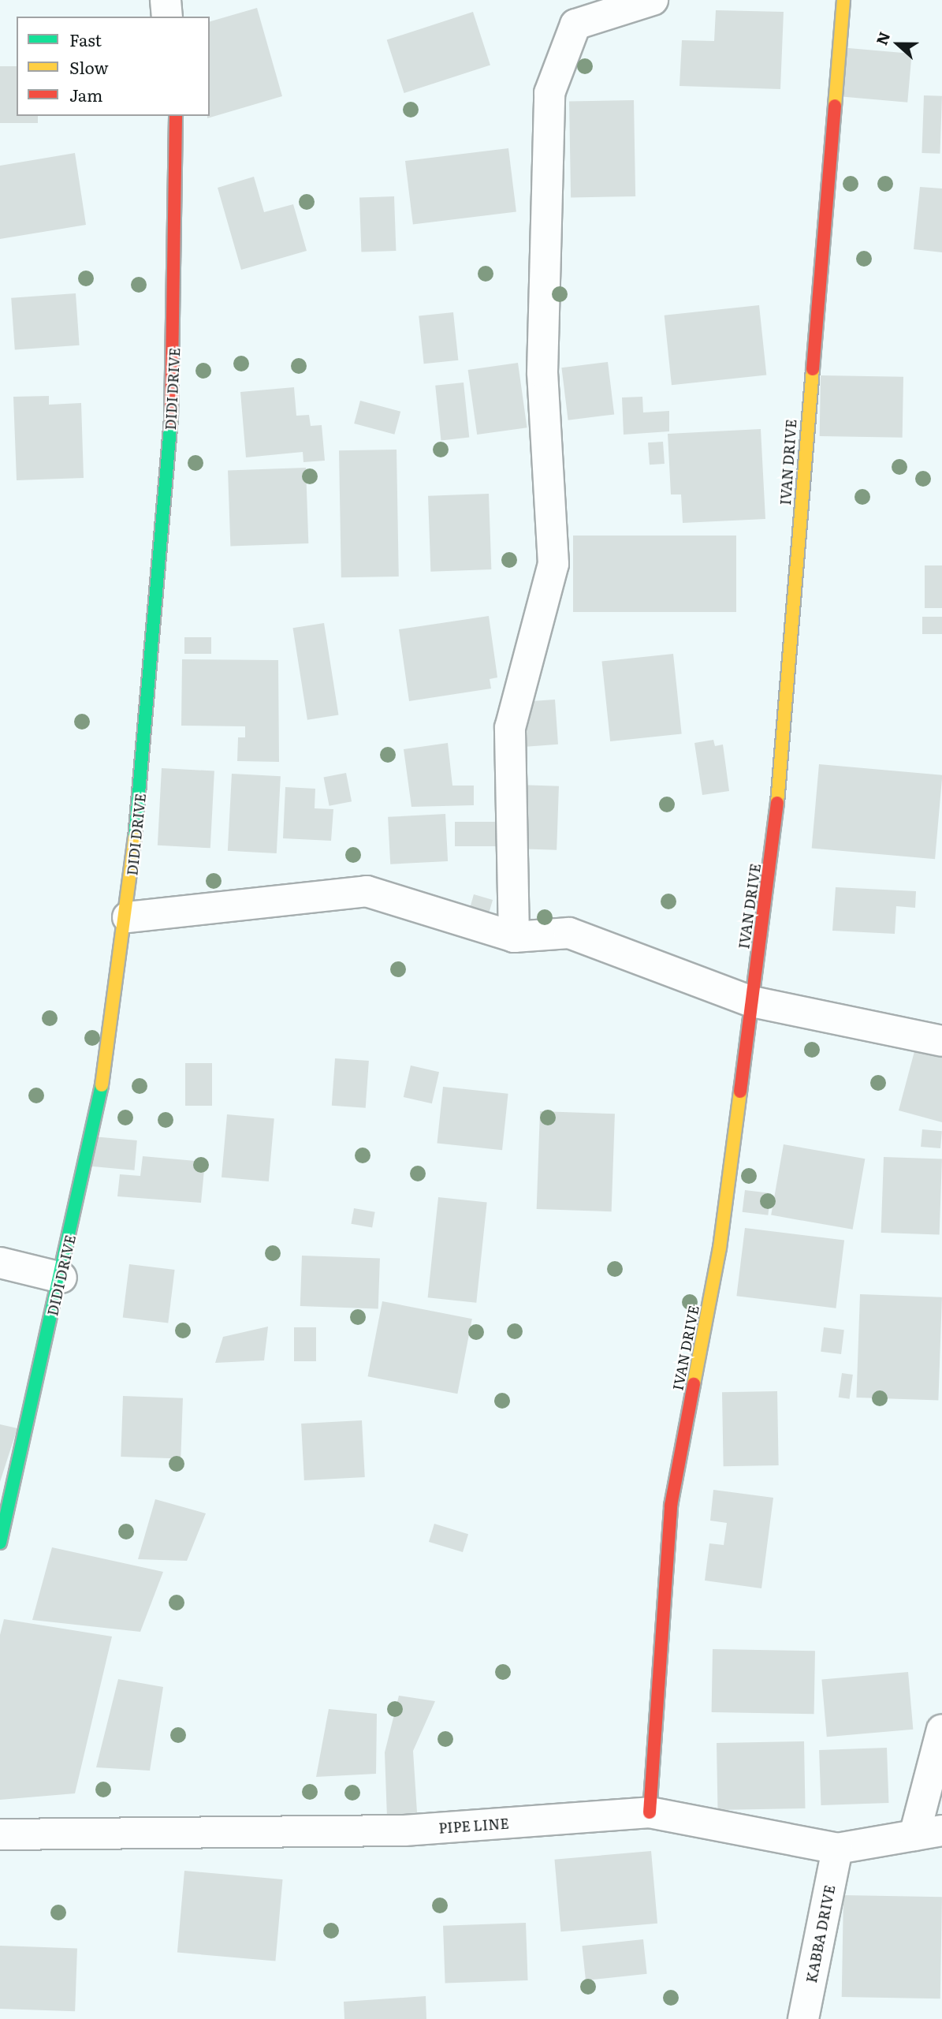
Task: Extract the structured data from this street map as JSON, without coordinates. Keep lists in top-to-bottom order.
{
  "streets": {
    "street": [
      "DIDI DRIVE",
      "IVAN DRIVE",
      "PIPE LINE",
      "KABBA DRIVE"
    ]
  },
  "crossings": [
    ["IVAN DRIVE", "PIPE LINE"],
    ["PIPE LINE", "KABBA DRIVE"]
  ],
  "legend": ["Fast", "Slow", "Jam"],
  "north": "left"
}
